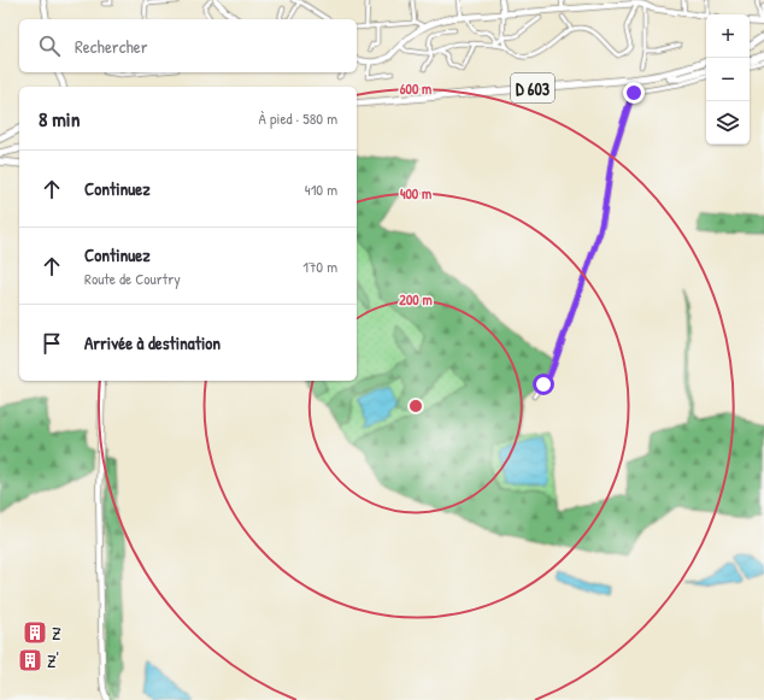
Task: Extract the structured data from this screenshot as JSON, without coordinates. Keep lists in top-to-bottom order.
{
  "streets": {
    "highway": ["D 603"]
  },
  "places": {
    "building": ["Z", "Z'"]
  },
  "page": {
    "map_buttons": ["+", "−"],
    "search": "Rechercher",
    "heading": ["8 min", "À pied · 580 m"],
    "list": [
      ["Continuez", "410 m"],
      ["Continuez", "Route de Courtry", "170 m"],
      "Arrivée à destination"
    ]
  },
  "rings": ["600 m", "400 m", "200 m"]
}
